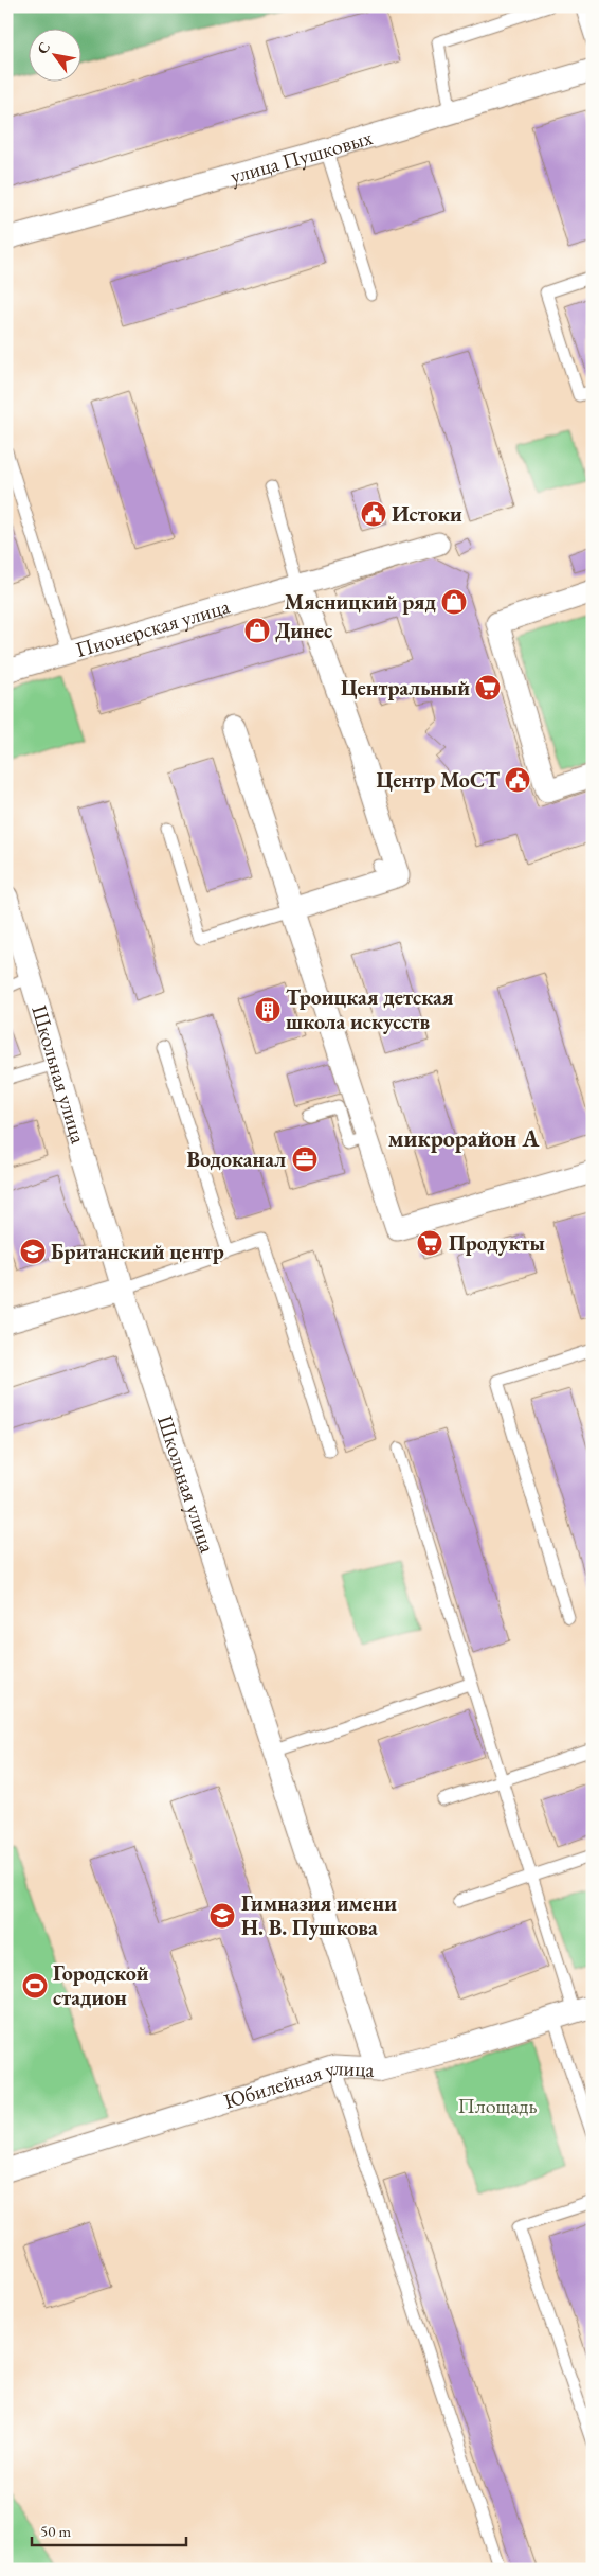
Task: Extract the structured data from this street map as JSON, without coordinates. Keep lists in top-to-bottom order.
{
  "streets": {
    "street": [
      "улица Пушковых",
      "Пионерская улица",
      "Школьная улица",
      "Юбилейная улица"
    ]
  },
  "crossings": [
    ["Школьная улица", "Юбилейная улица"]
  ],
  "districts": ["микрорайон А"],
  "parks": ["Площадь"],
  "places": {
    "public building": ["Истоки", "Центр МоСТ"],
    "shop": ["Мясницкий ряд", "Динес"],
    "supermarket": ["Центральный", "Продукты"],
    "building": ["Троицкая детская школа искусств"],
    "office": ["Водоканал"],
    "school or university": ["Британский центр", "Гимназия имени Н. В. Пушкова"],
    "sports": ["Городской стадион"]
  },
  "scale_bar": "50 m",
  "north": "top left"
}
